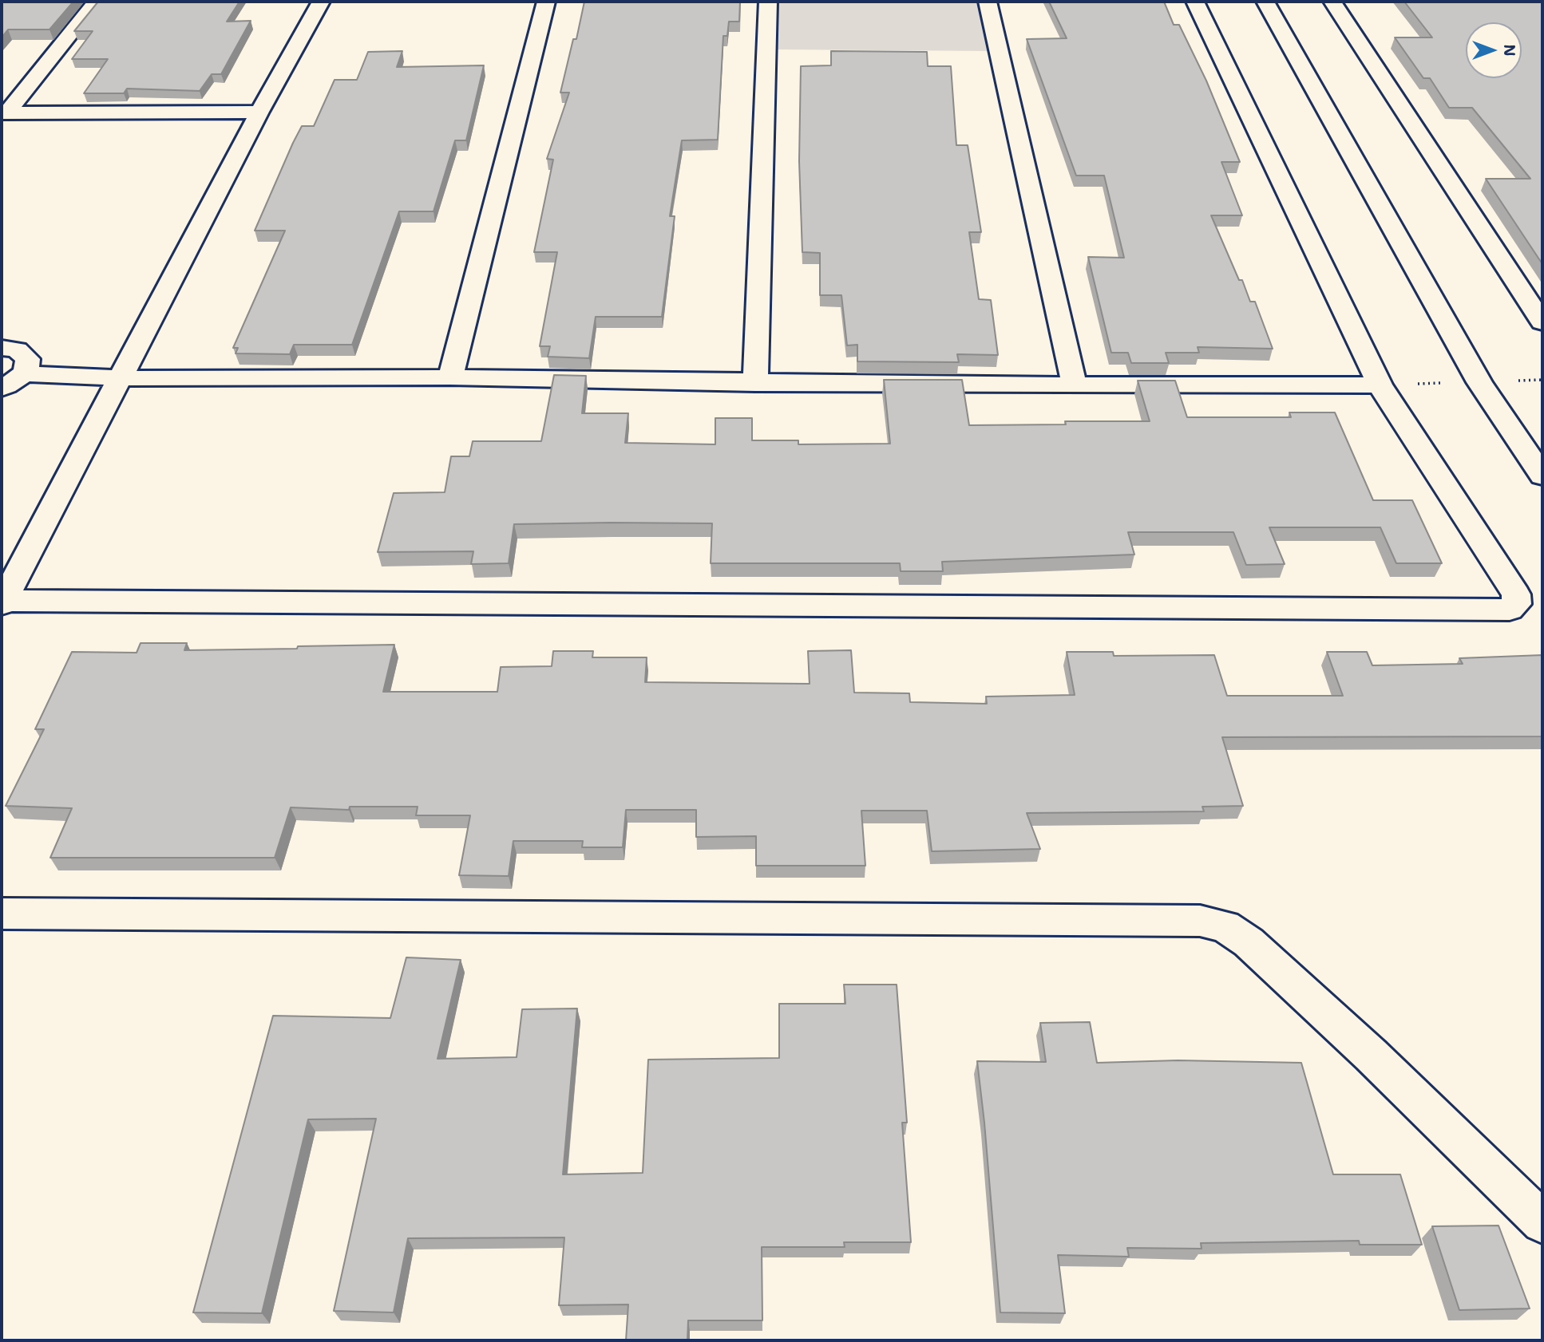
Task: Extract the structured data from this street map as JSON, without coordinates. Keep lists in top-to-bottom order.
{
  "north": "right"
}
